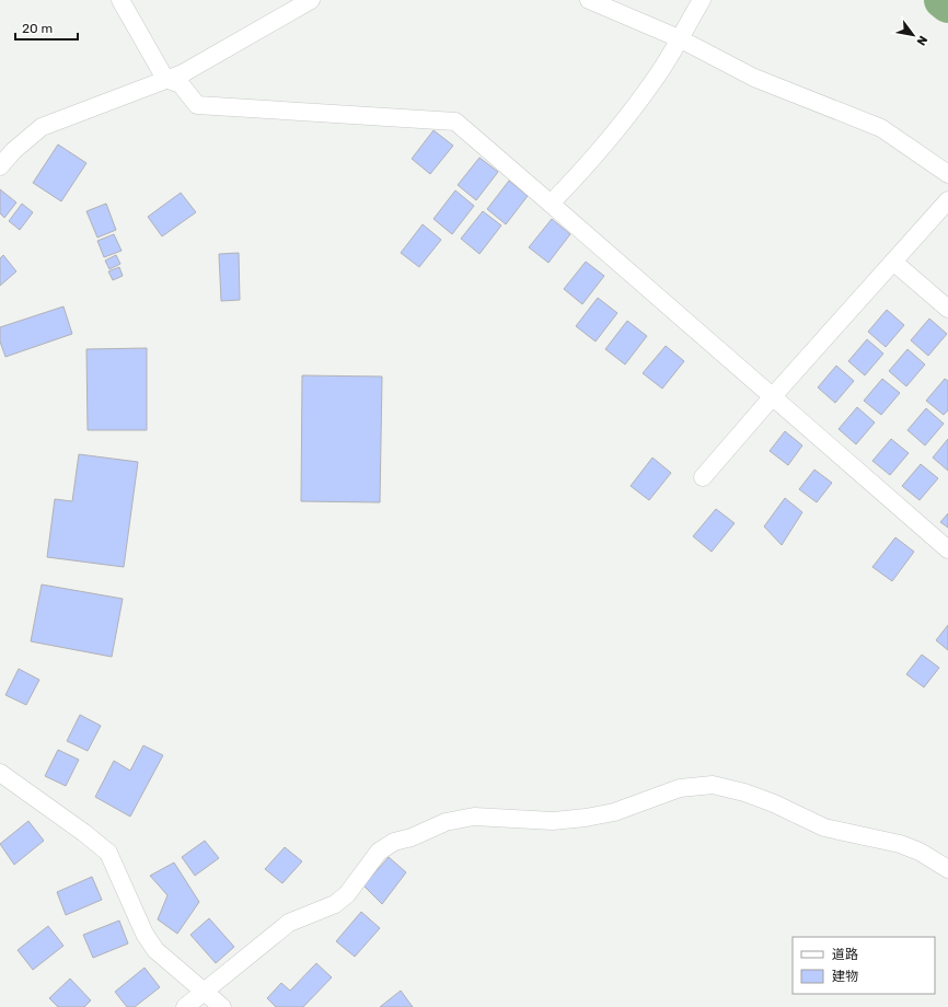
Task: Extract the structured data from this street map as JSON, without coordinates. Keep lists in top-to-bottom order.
{
  "legend": ["道路", "建物"],
  "scale_bar": "20 m",
  "north": "bottom right"
}
